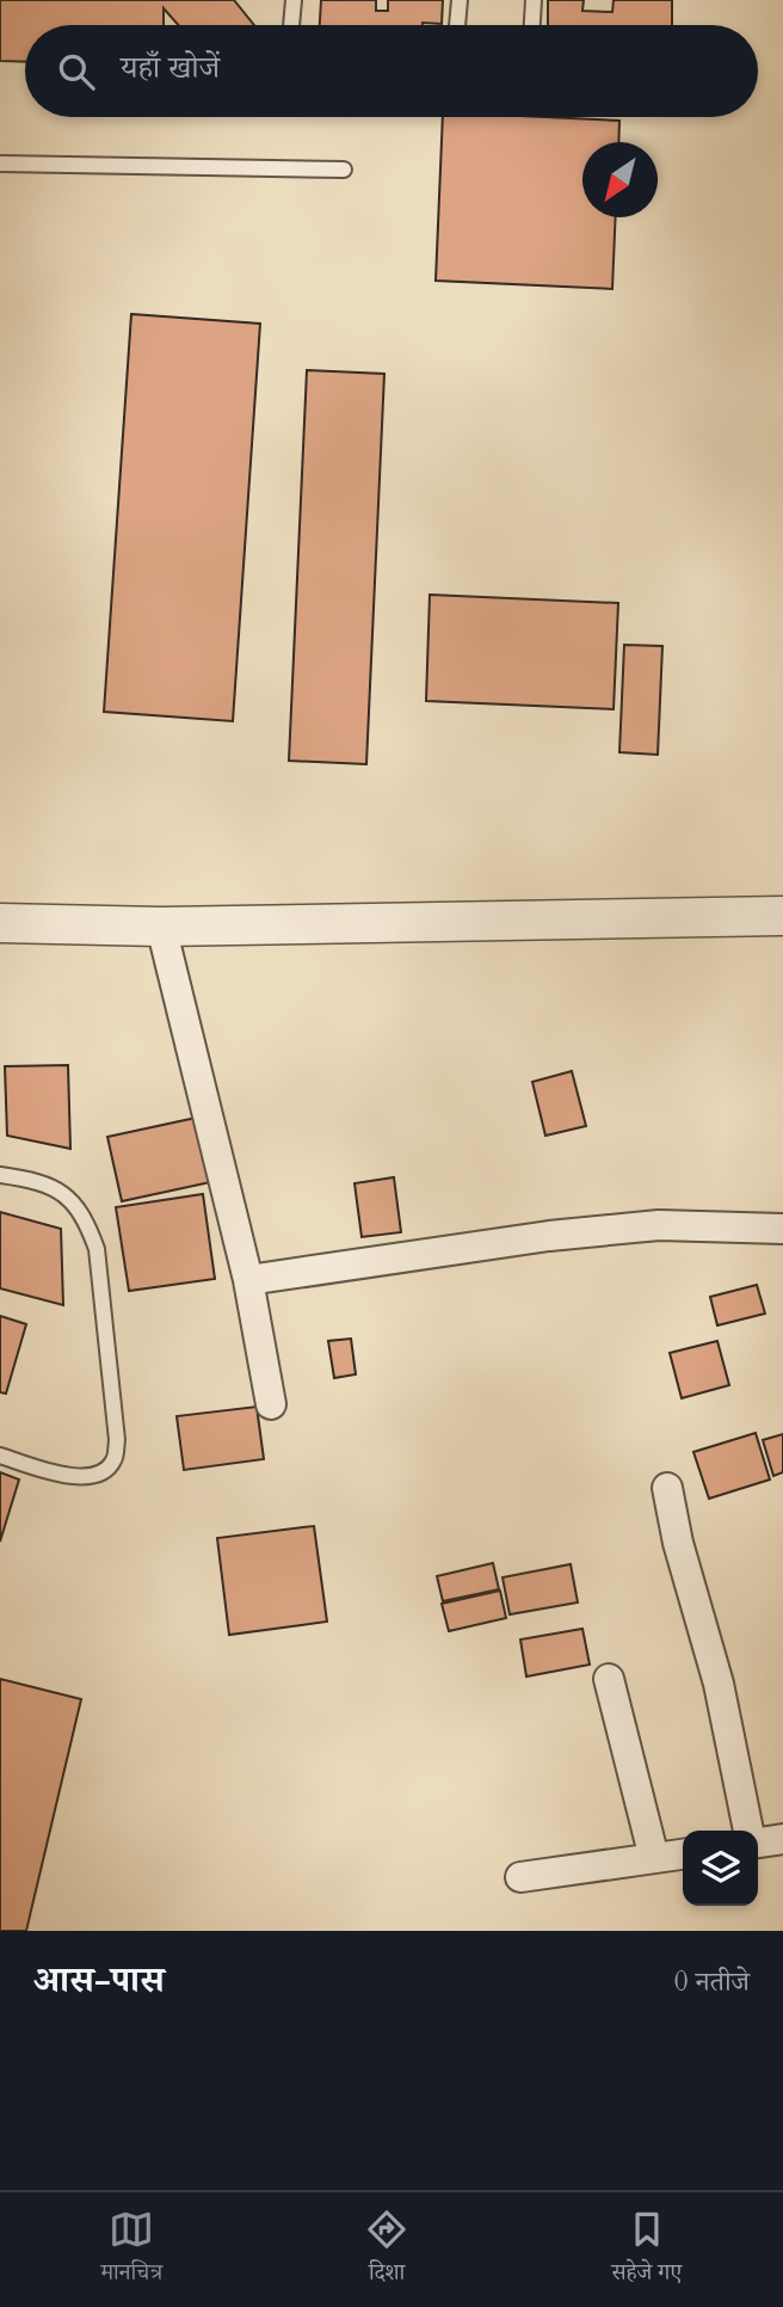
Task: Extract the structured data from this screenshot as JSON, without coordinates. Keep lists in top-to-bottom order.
{
  "north": "bottom left",
  "page": {
    "search": "यहाँ खोजें",
    "heading": ["आस-पास", "0 नतीजे"],
    "nav": ["मानचित्र", "दिशा", "सहेजे गए"]
  }
}
